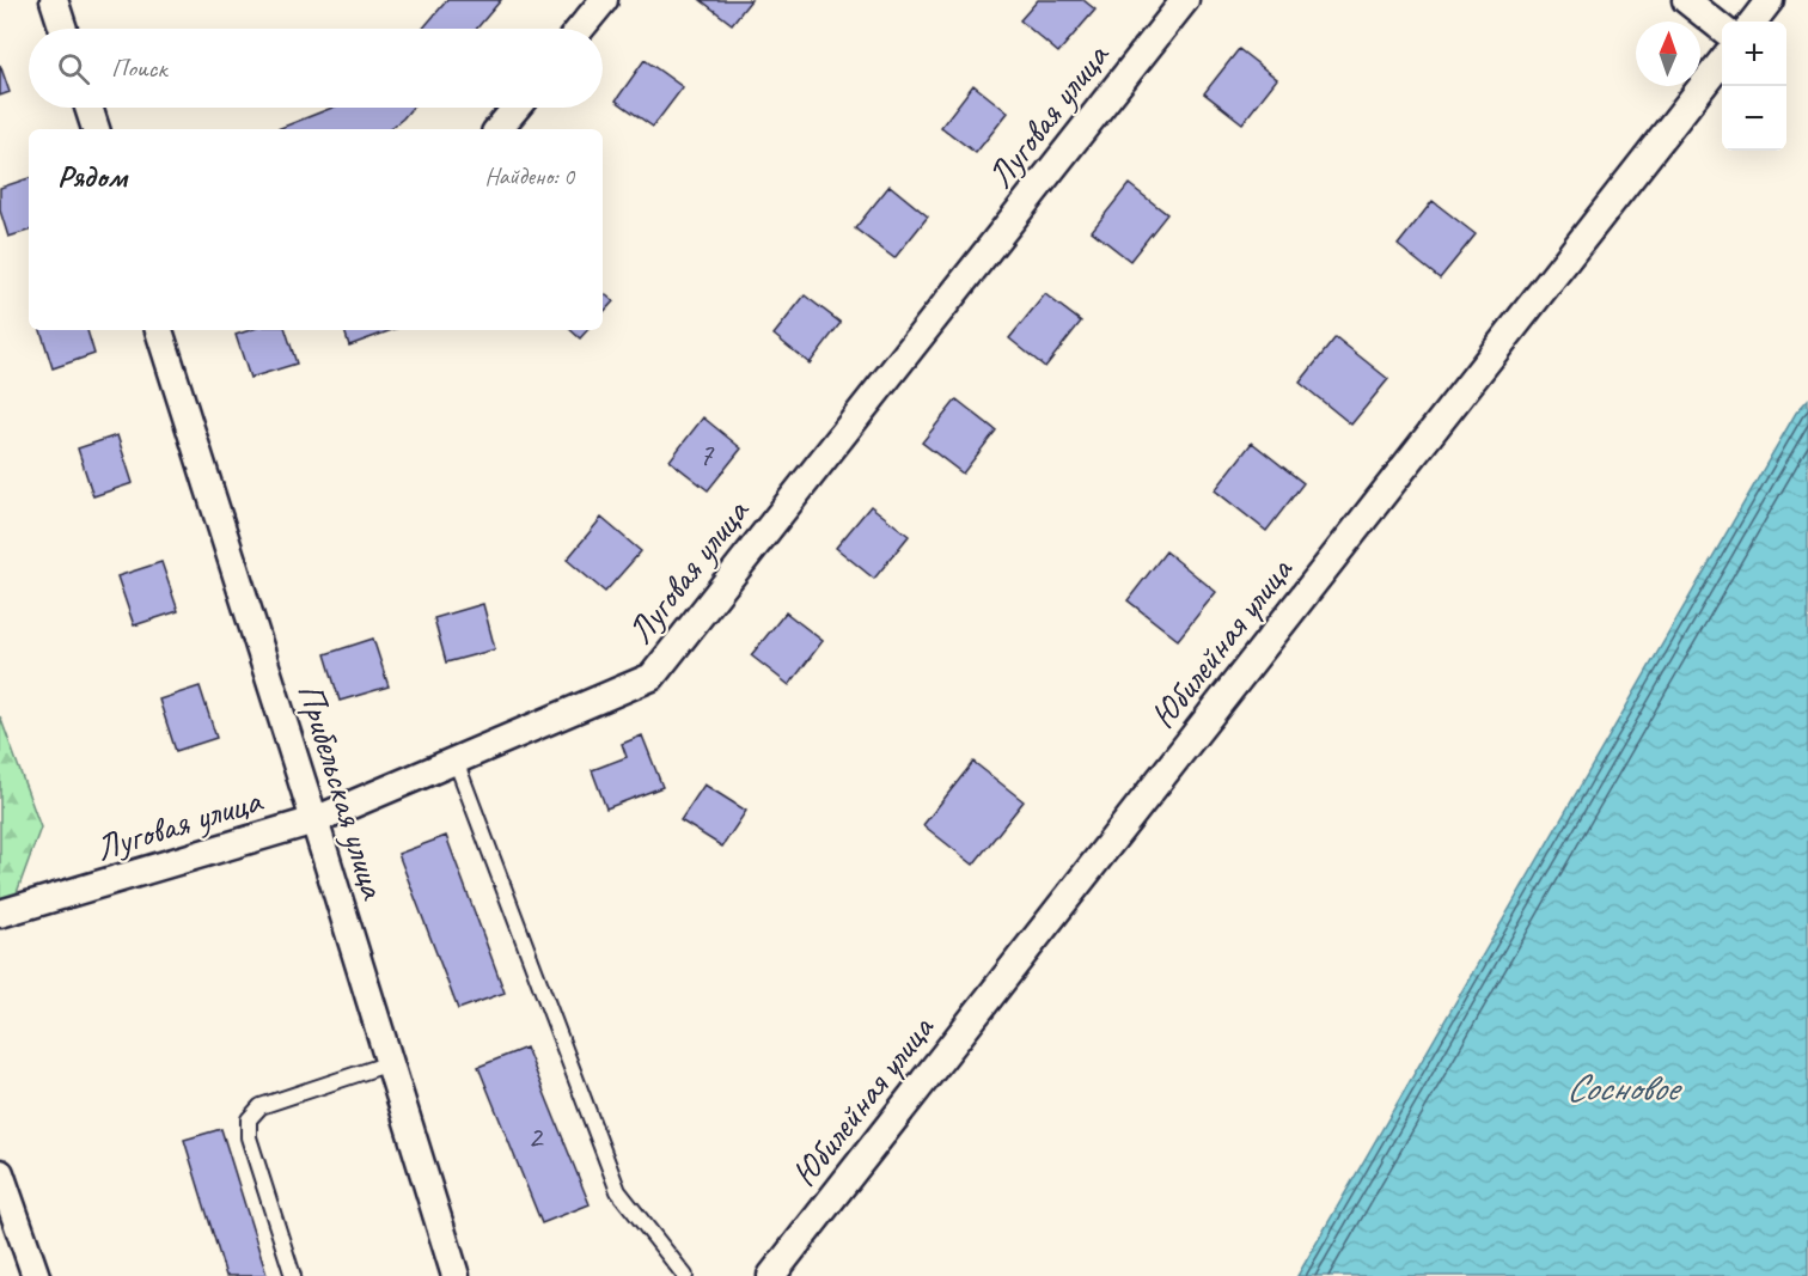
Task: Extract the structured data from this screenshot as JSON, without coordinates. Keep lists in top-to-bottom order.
{
  "streets": {
    "street": ["Луговая улица", "Юбилейная улица", "Прибельская улица"]
  },
  "crossings": [
    ["Луговая улица", "Прибельская улица"]
  ],
  "water": ["Сосновое"],
  "house_numbers": ["7", "2"],
  "north": "top",
  "page": {
    "map_buttons": ["+", "−"],
    "search": "Поиск",
    "heading": ["Рядом", "Найдено: 0"]
  }
}
